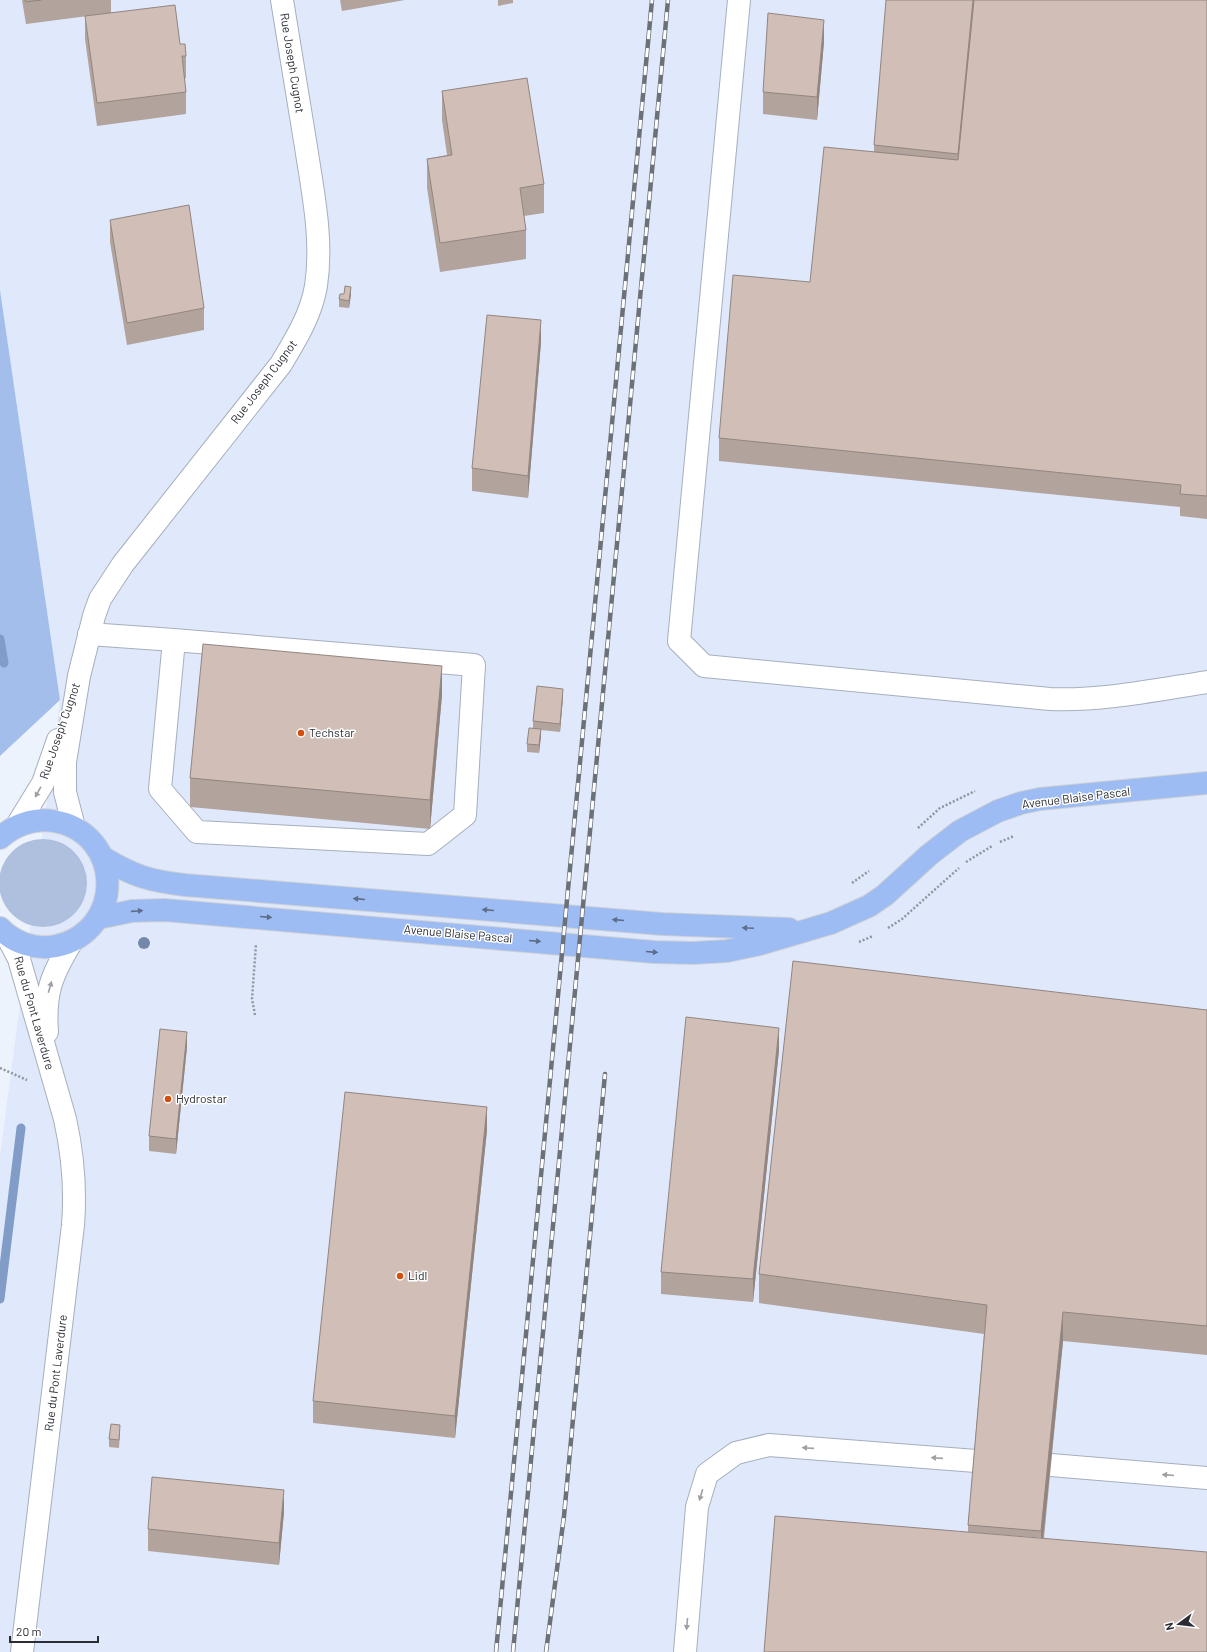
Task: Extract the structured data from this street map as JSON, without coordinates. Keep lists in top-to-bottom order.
{
  "streets": {
    "main road": ["Avenue Blaise Pascal"],
    "street": ["Rue Joseph Cugnot", "Rue du Pont Laverdure"]
  },
  "places": ["Techstar", "Hydrostar", "Lidl"],
  "scale_bar": "20 m",
  "north": "left"
}
